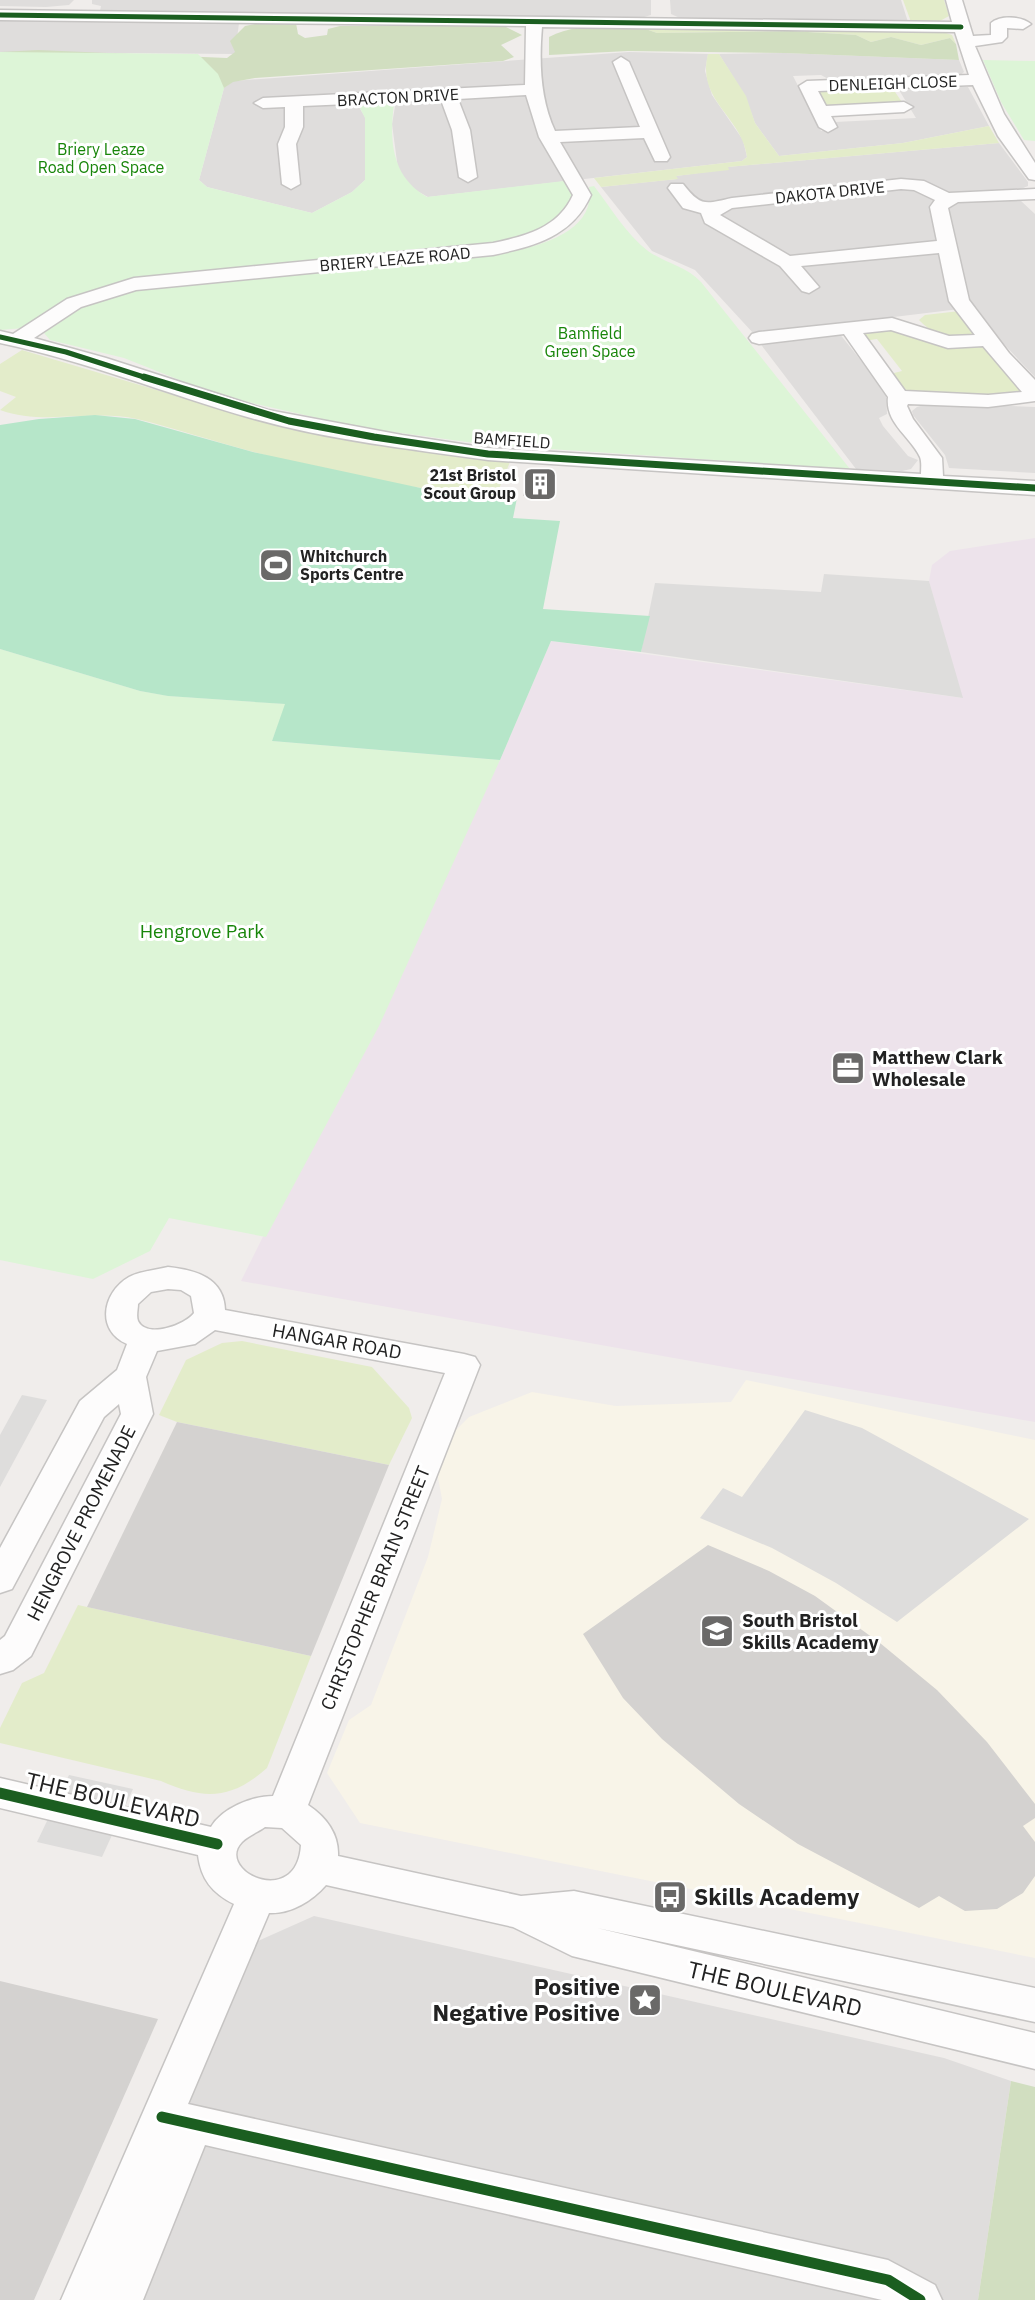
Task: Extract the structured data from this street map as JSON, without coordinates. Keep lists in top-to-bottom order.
{
  "streets": {
    "street": [
      "DENLEIGH CLOSE",
      "BRACTON DRIVE",
      "DAKOTA DRIVE",
      "BRIERY LEAZE ROAD",
      "BAMFIELD",
      "HANGAR ROAD",
      "HENGROVE PROMENADE",
      "CHRISTOPHER BRAIN STREET",
      "THE BOULEVARD"
    ]
  },
  "crossings": [
    ["BRACTON DRIVE", "BRIERY LEAZE ROAD"],
    ["BRIERY LEAZE ROAD", "BAMFIELD"],
    ["HANGAR ROAD", "HENGROVE PROMENADE"],
    ["HANGAR ROAD", "CHRISTOPHER BRAIN STREET"],
    ["CHRISTOPHER BRAIN STREET", "THE BOULEVARD"]
  ],
  "parks": ["Briery Leaze Road Open Space", "Bamfield Green Space", "Hengrove Park"],
  "places": {
    "building": ["21st Bristol Scout Group"],
    "sports": ["Whitchurch Sports Centre"],
    "office": ["Matthew Clark Wholesale"],
    "school or university": ["South Bristol Skills Academy"],
    "bus stop": ["Skills Academy"],
    "place": ["Positive Negative Positive"]
  }
}
